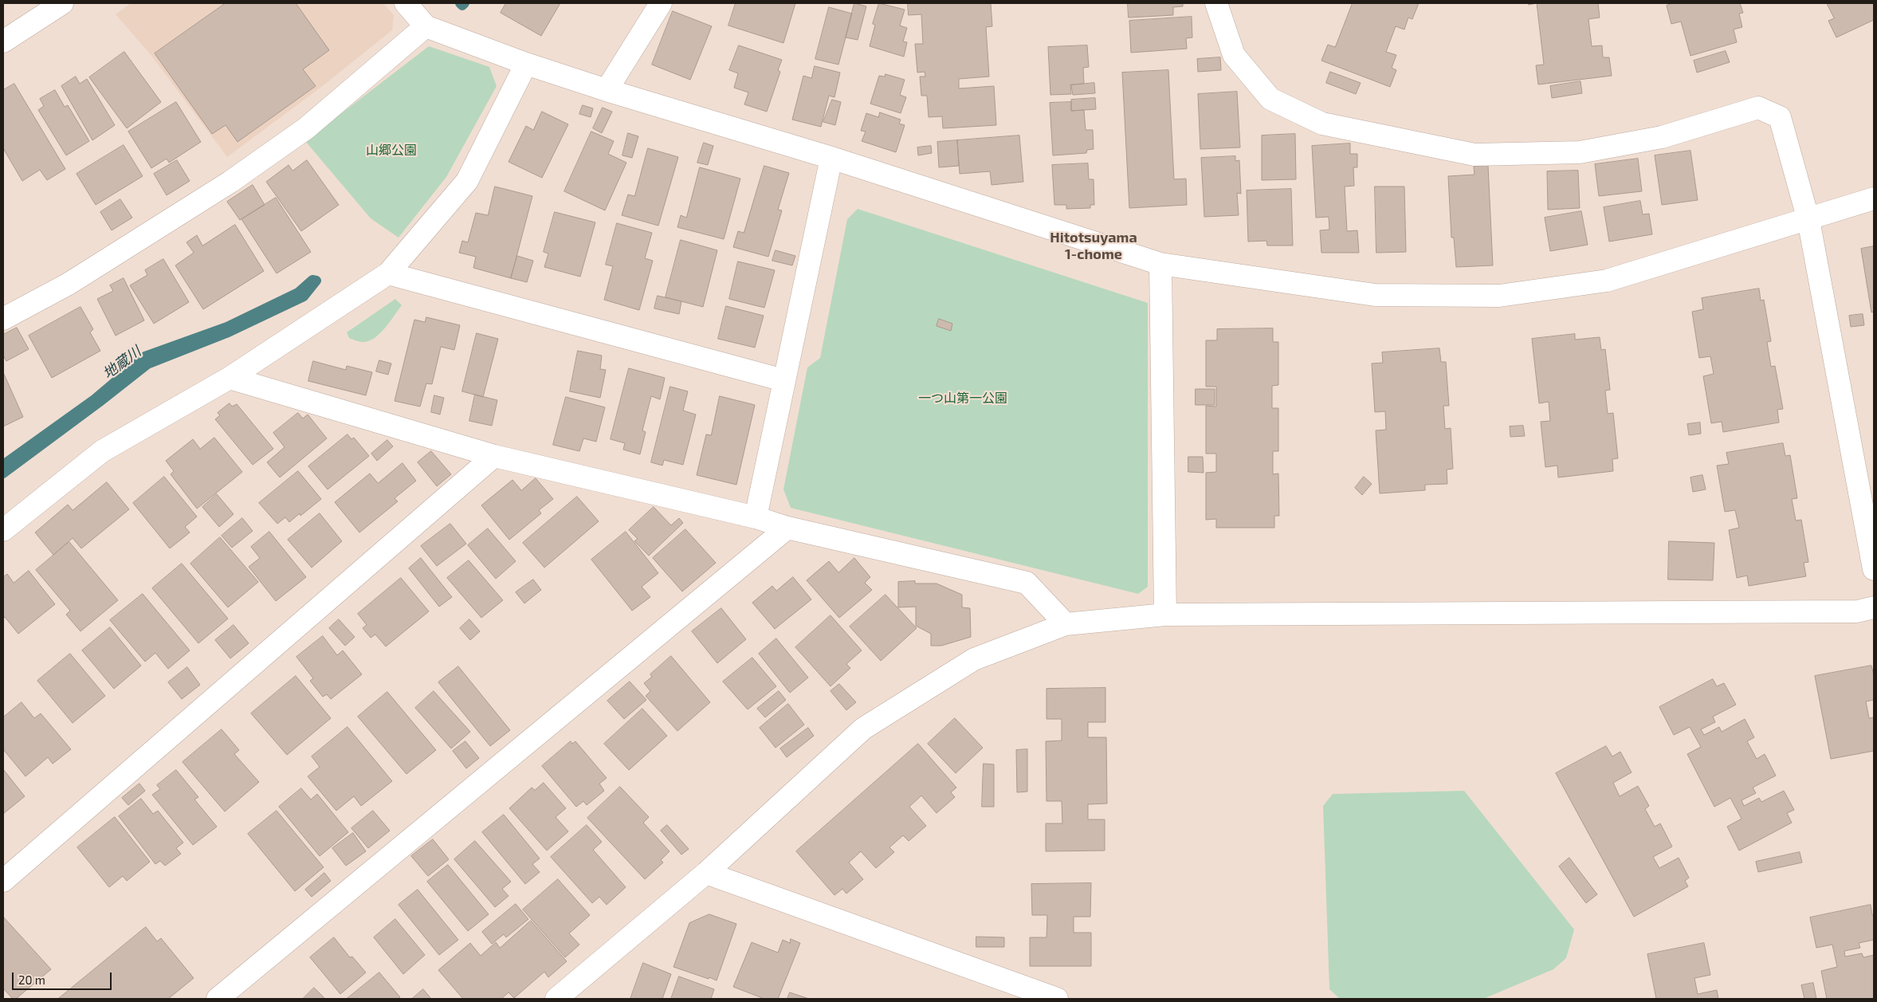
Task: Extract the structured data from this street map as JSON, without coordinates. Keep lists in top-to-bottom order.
{
  "districts": ["Hitotsuyama 1-chome"],
  "water": ["地蔵川"],
  "parks": ["山郷公園", "一つ山第一公園"],
  "scale_bar": "20 m"
}
